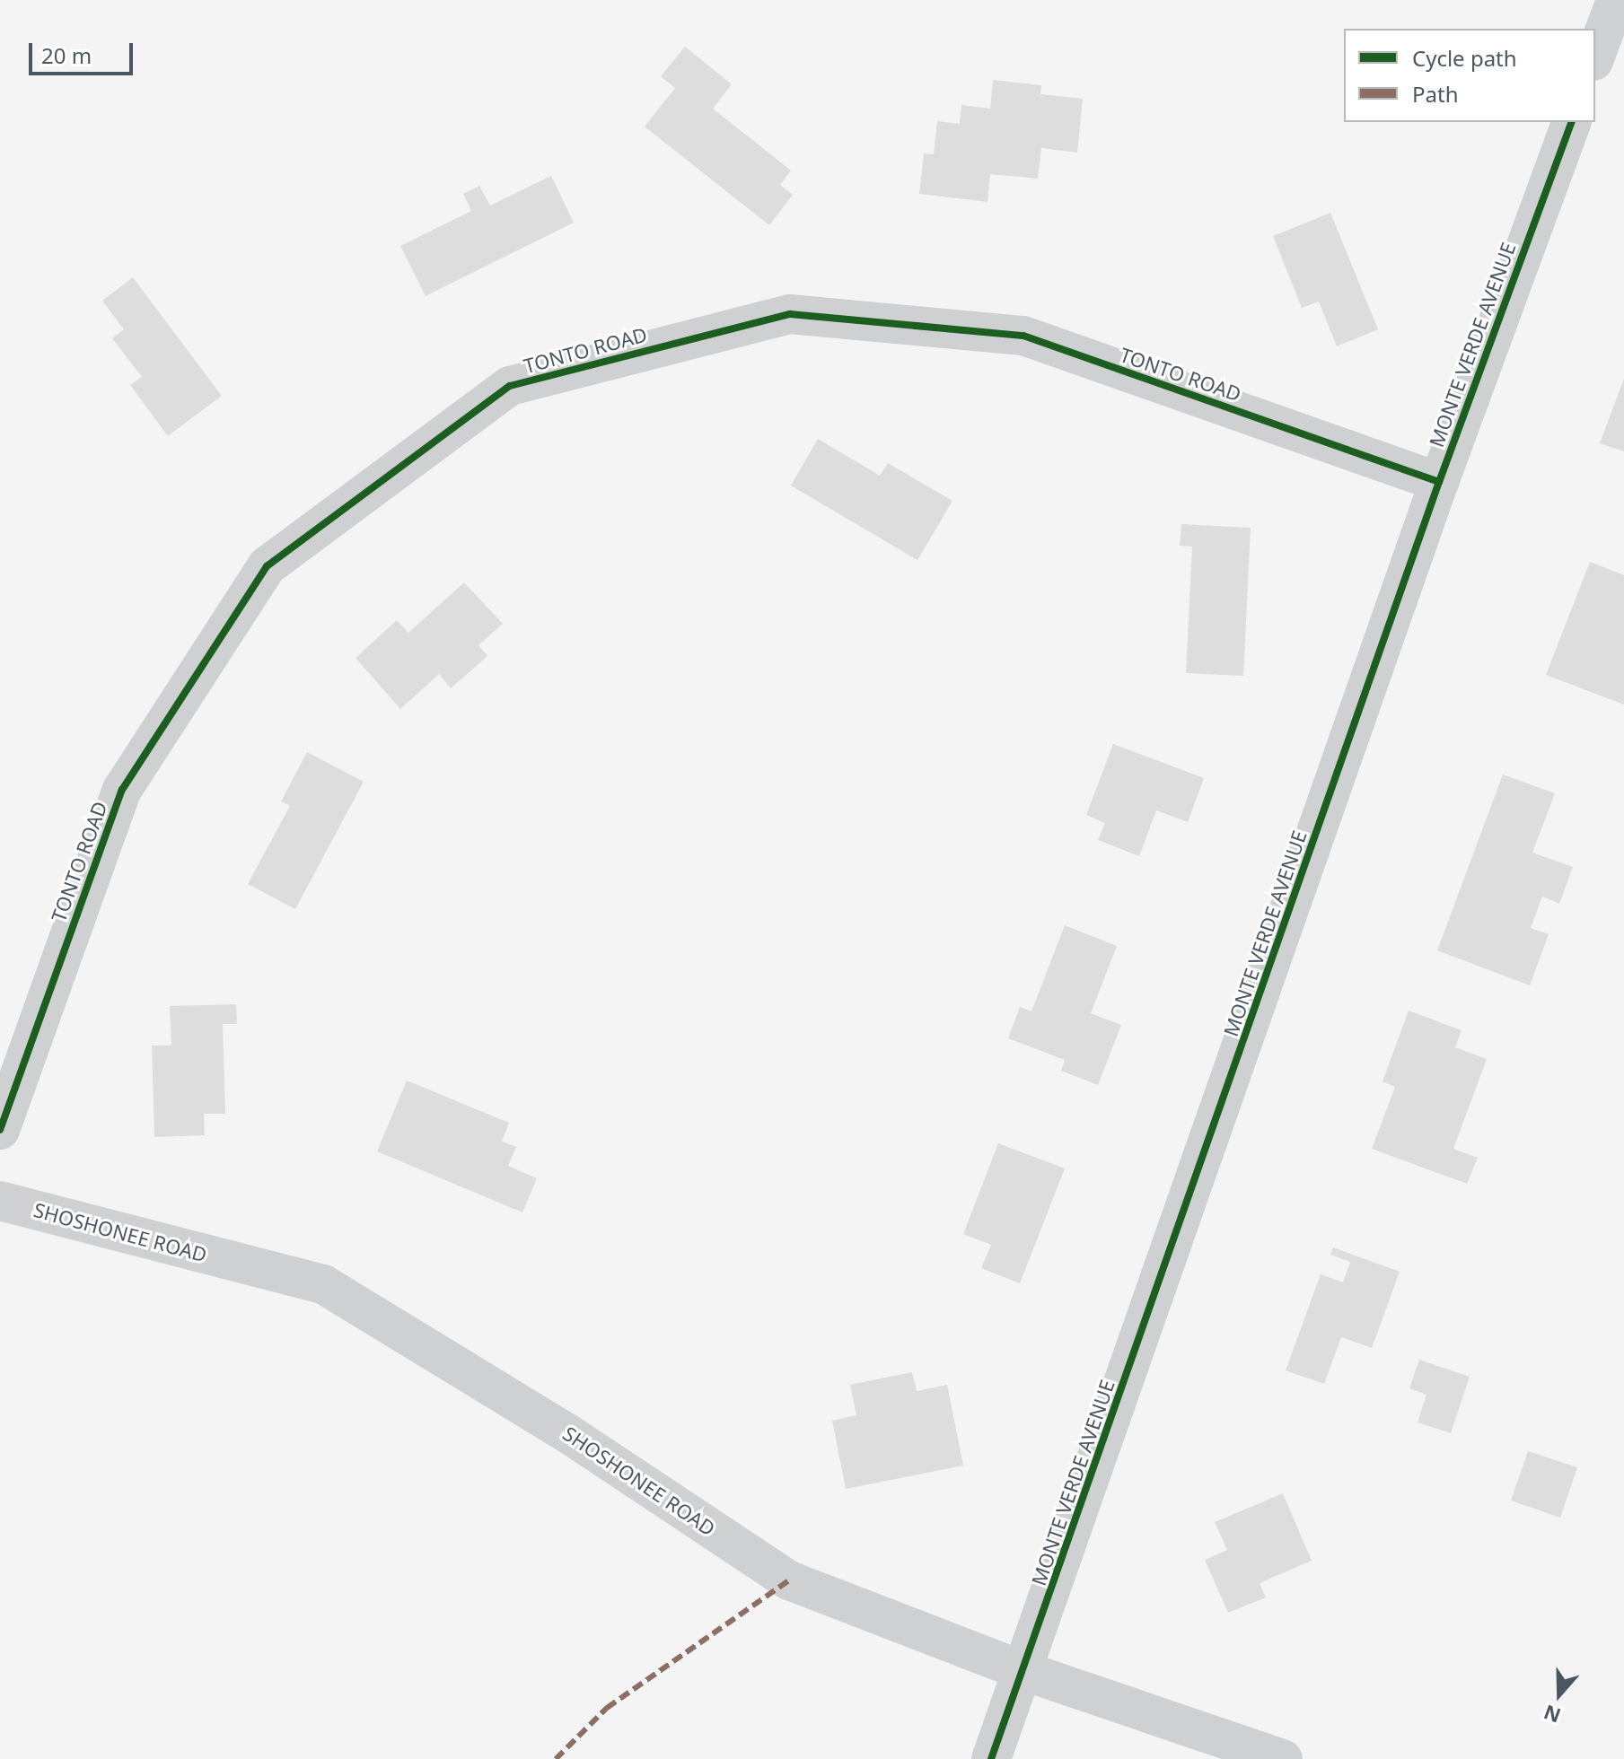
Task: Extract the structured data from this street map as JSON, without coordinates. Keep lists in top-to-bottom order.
{
  "streets": {
    "street": ["MONTE VERDE AVENUE", "TONTO ROAD", "SHOSHONEE ROAD"]
  },
  "crossings": [
    ["MONTE VERDE AVENUE", "TONTO ROAD"],
    ["MONTE VERDE AVENUE", "SHOSHONEE ROAD"]
  ],
  "legend": ["Cycle path", "Path"],
  "scale_bar": "20 m",
  "north": "bottom"
}
